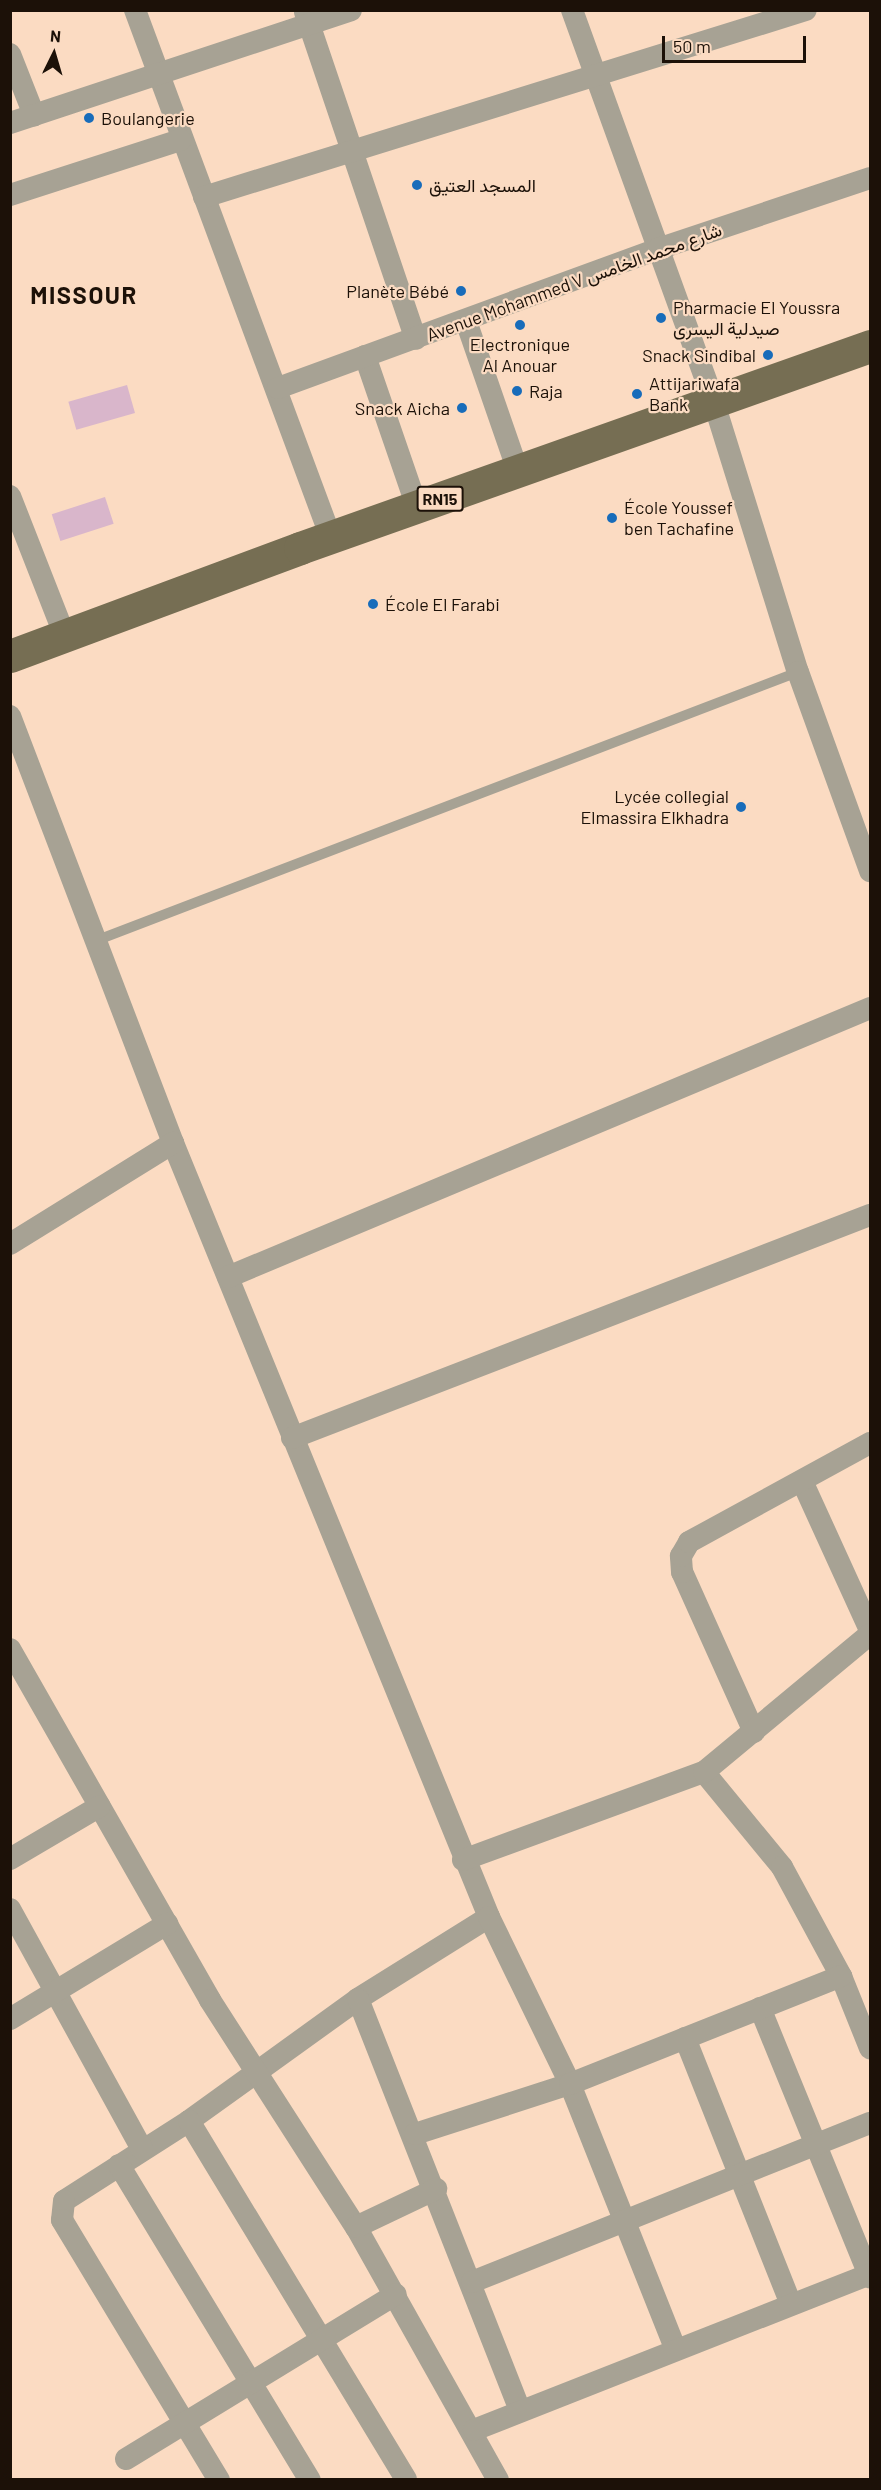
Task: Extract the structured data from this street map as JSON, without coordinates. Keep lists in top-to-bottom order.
{
  "streets": {
    "main road": ["RN15"],
    "street": ["Avenue Mohammed V شارع محمد الخامس"]
  },
  "districts": ["MISSOUR"],
  "places": [
    "Boulangerie",
    "المسجد العتيق",
    "Planète Bébé",
    "Pharmacie El Youssra صيدلية اليسرى",
    "Electronique Al Anouar",
    "Snack Sindibal",
    "Raja",
    "Attijariwafa Bank",
    "Snack Aicha",
    "École Youssef ben Tachafine",
    "École El Farabi",
    "Lycée collegial Elmassira Elkhadra"
  ],
  "scale_bar": "50 m",
  "north": "top"
}
